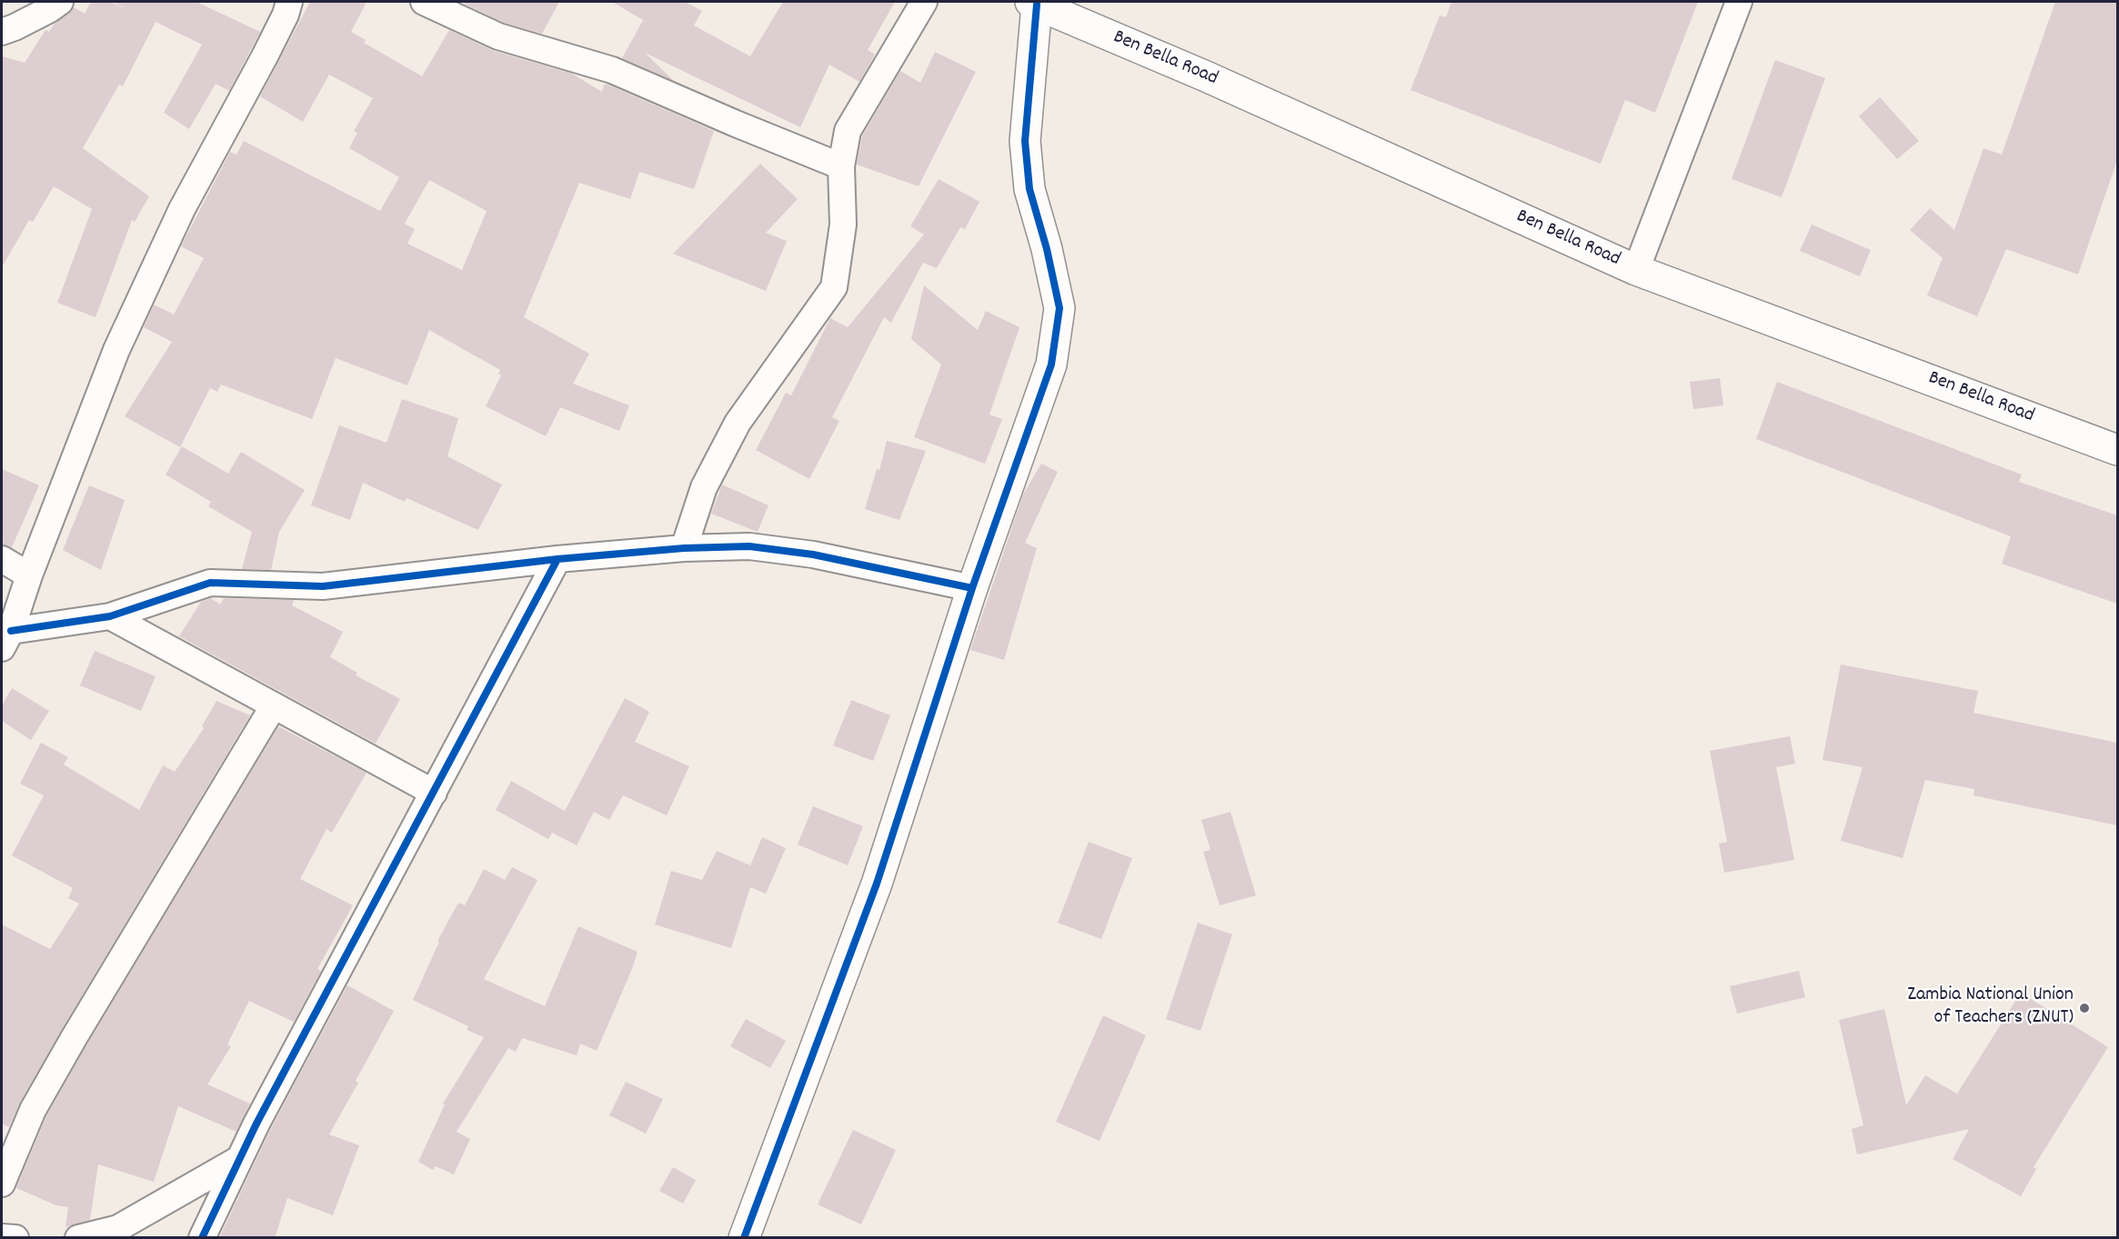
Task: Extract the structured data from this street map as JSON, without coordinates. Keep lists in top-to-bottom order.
{
  "streets": {
    "street": ["Ben Bella Road"]
  },
  "places": ["Zambia National Union of Teachers (ZNUT)"]
}
